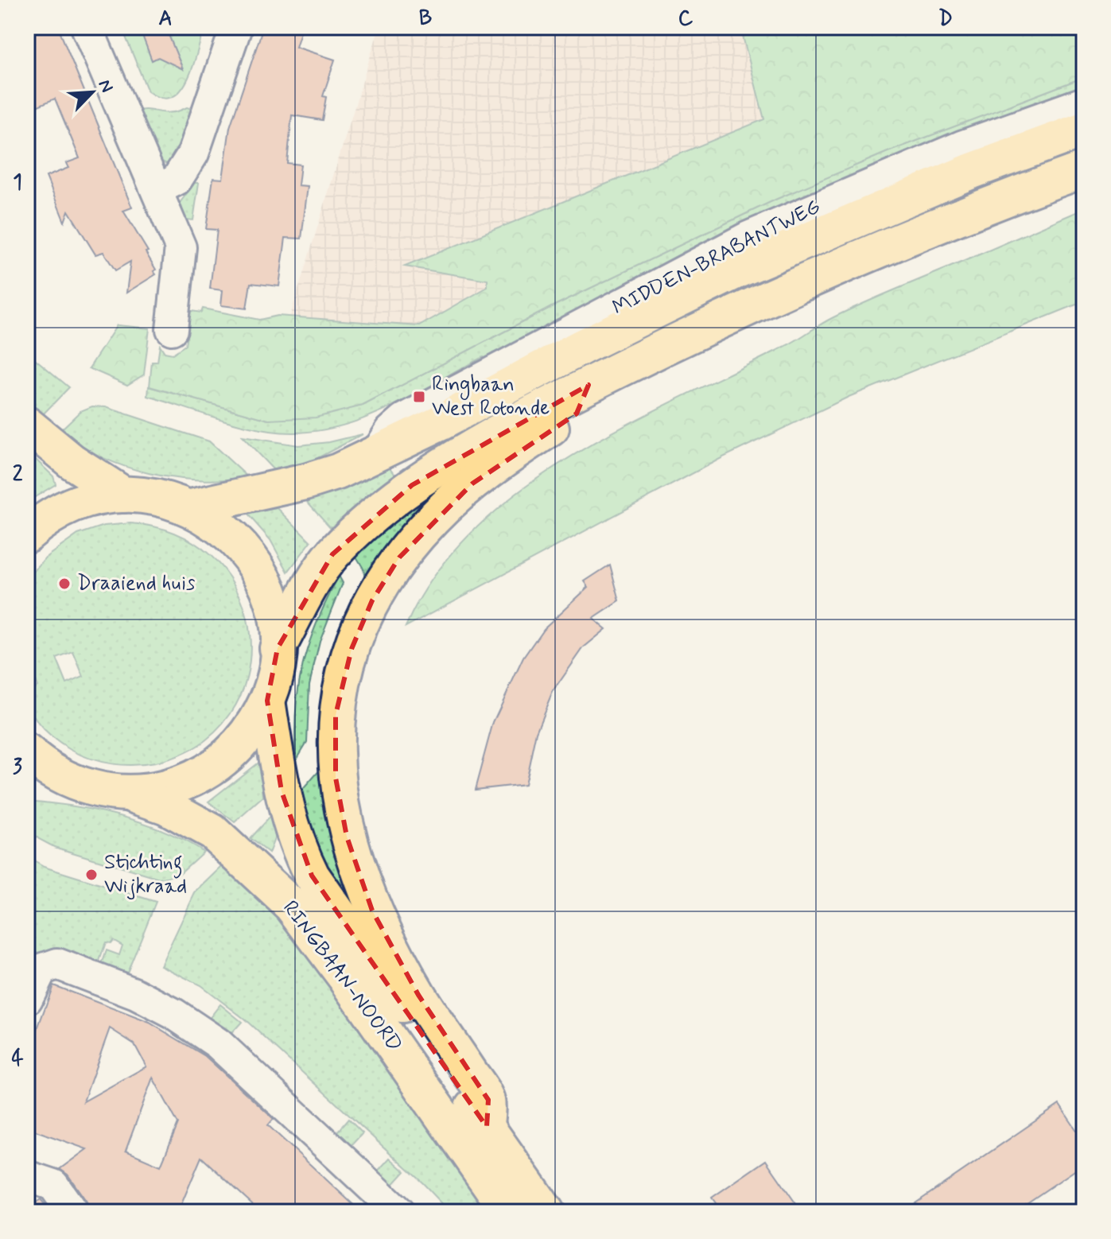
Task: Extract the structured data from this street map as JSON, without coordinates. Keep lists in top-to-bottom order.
{
  "streets": {
    "main road": ["MIDDEN-BRABANTWEG", "RINGBAAN-NOORD"]
  },
  "places": {
    "transit": ["Ringbaan West Rotonde"],
    "other": ["Draaiend huis", "Stichting Wijkraad"]
  },
  "north": "top right",
  "grid": {
    "columns": [
      "A",
      "B",
      "C",
      "D"
    ],
    "rows": [
      "1",
      "2",
      "3",
      "4"
    ]
  }
}
